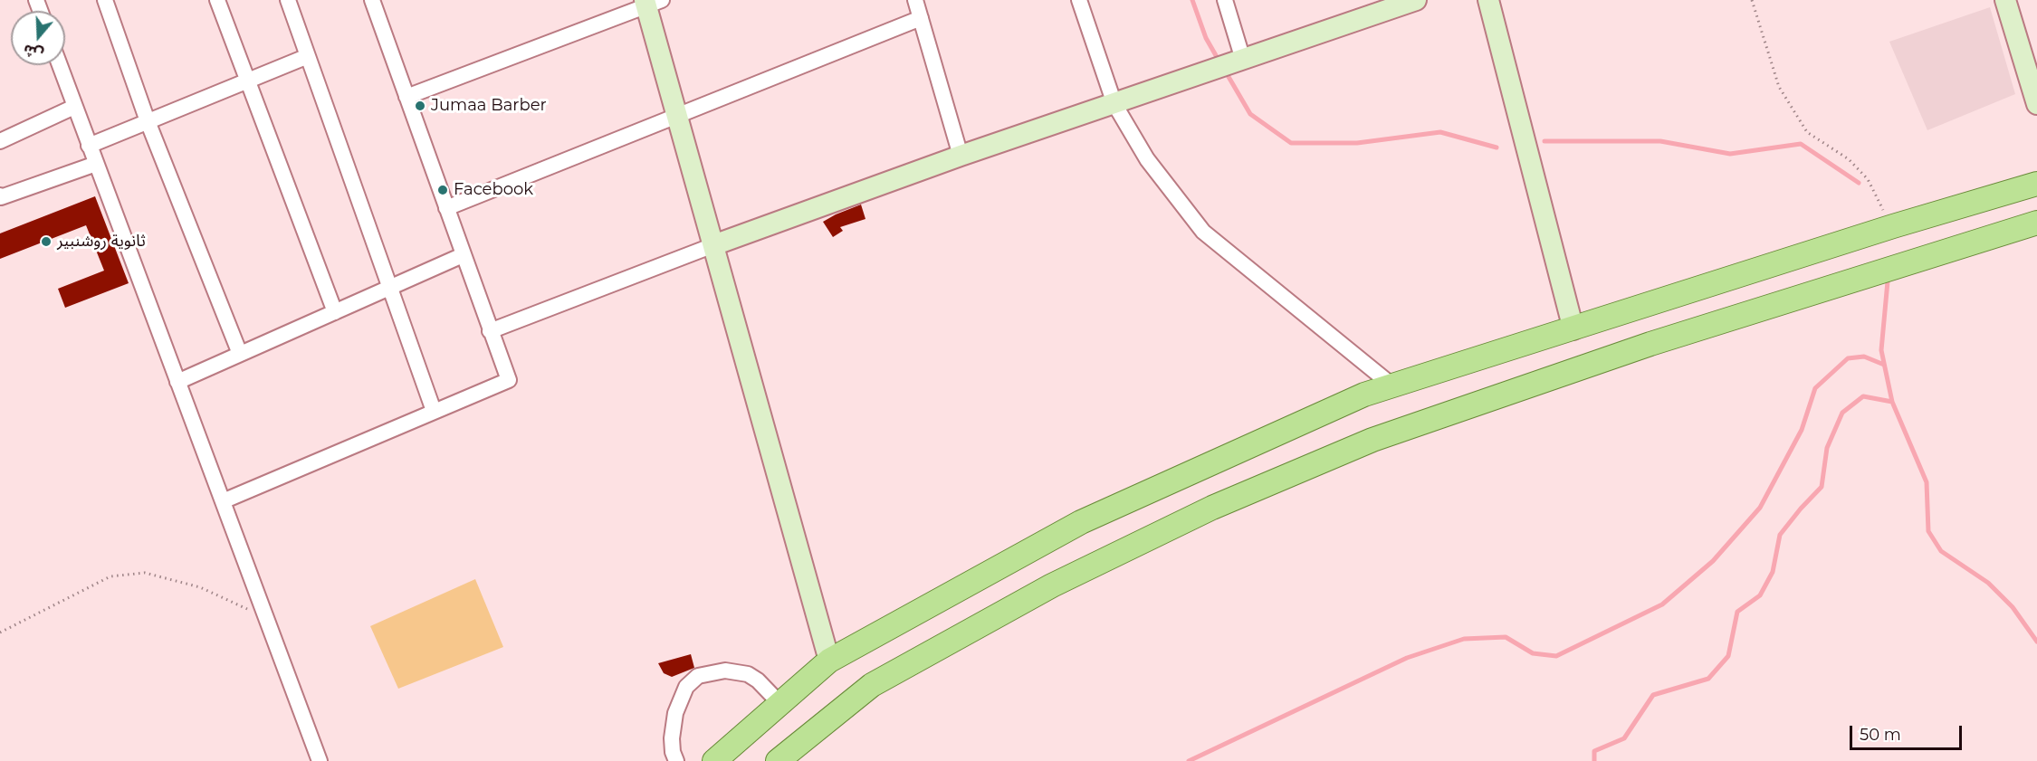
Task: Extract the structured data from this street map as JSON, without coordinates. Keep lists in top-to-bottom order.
{
  "places": ["Jumaa Barber", "Facebook", "ثانوية روشنبير"],
  "scale_bar": "50 m",
  "north": "bottom"
}
